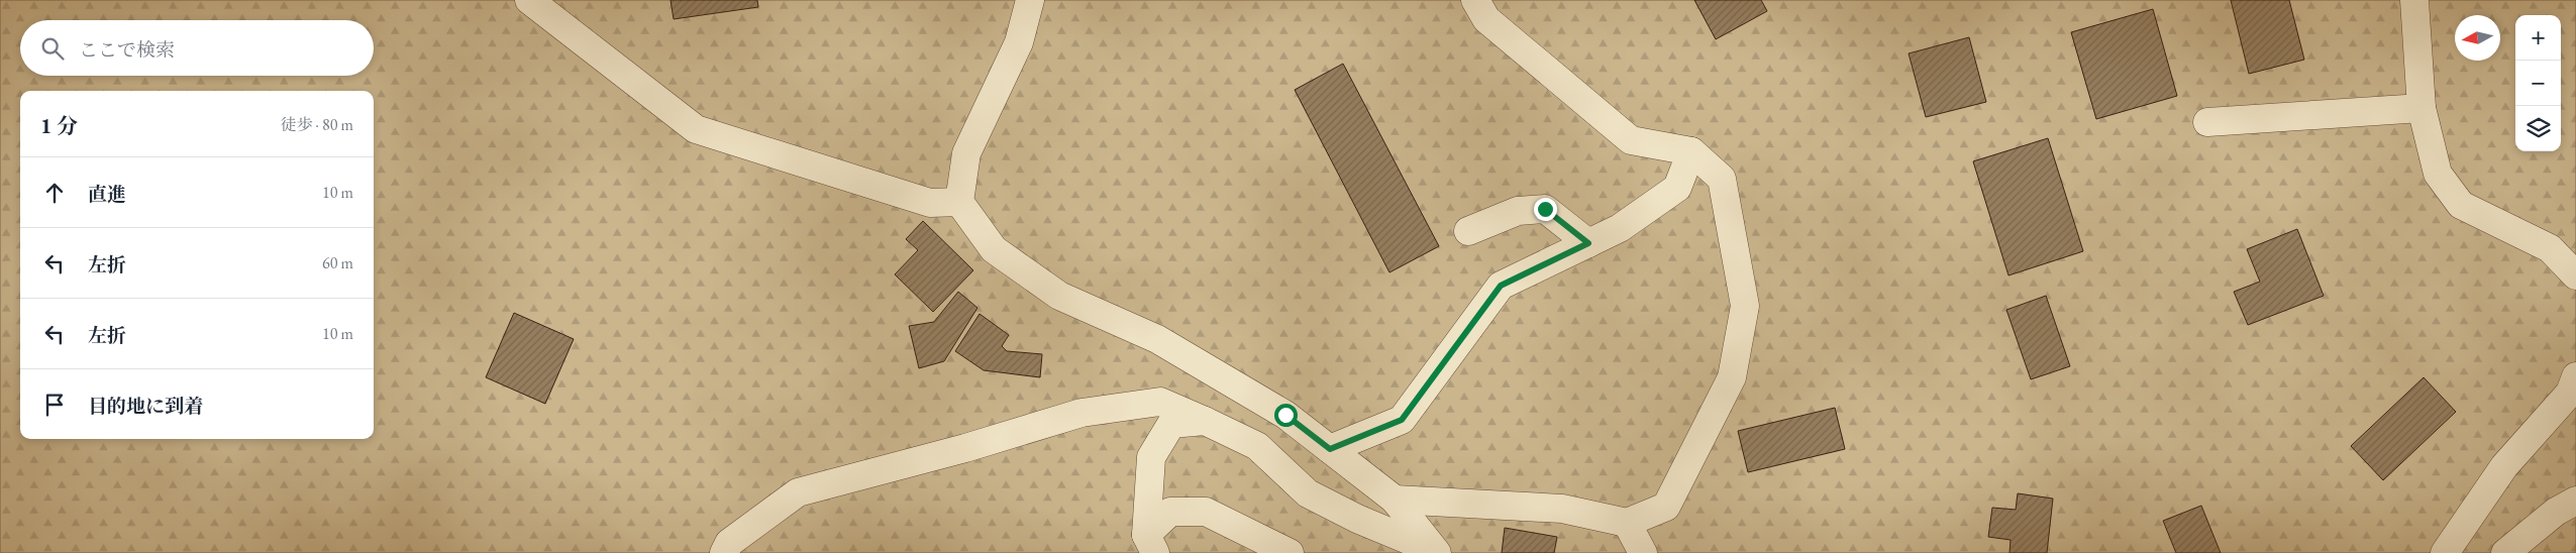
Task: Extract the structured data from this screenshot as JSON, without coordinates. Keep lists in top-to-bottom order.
{
  "north": "left",
  "page": {
    "map_buttons": ["+", "−"],
    "search": "ここで検索",
    "heading": ["1 分", "徒歩 · 80 m"],
    "list": [
      ["直進", "10 m"],
      ["左折", "60 m"],
      ["左折", "10 m"],
      "目的地に到着"
    ]
  }
}
